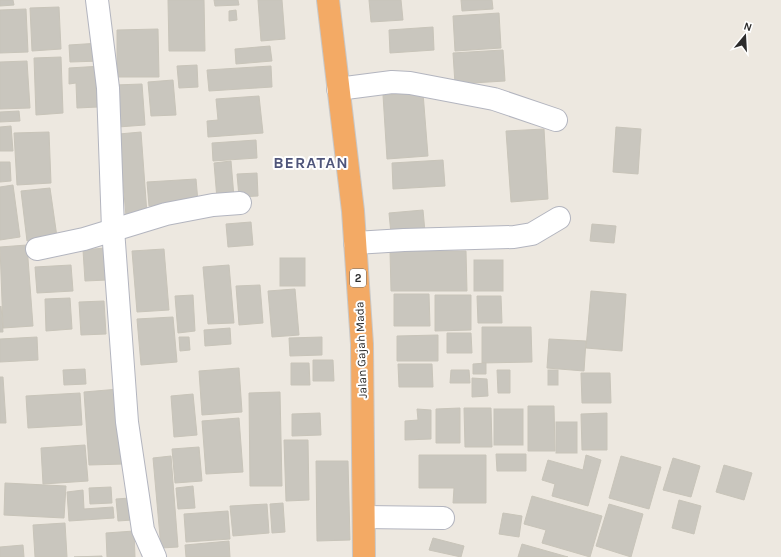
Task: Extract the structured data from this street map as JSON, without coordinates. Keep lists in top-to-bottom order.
{
  "streets": {
    "highway": ["2", "Jalan Gajah Mada"]
  },
  "districts": ["BERATAN"],
  "north": "top"
}
